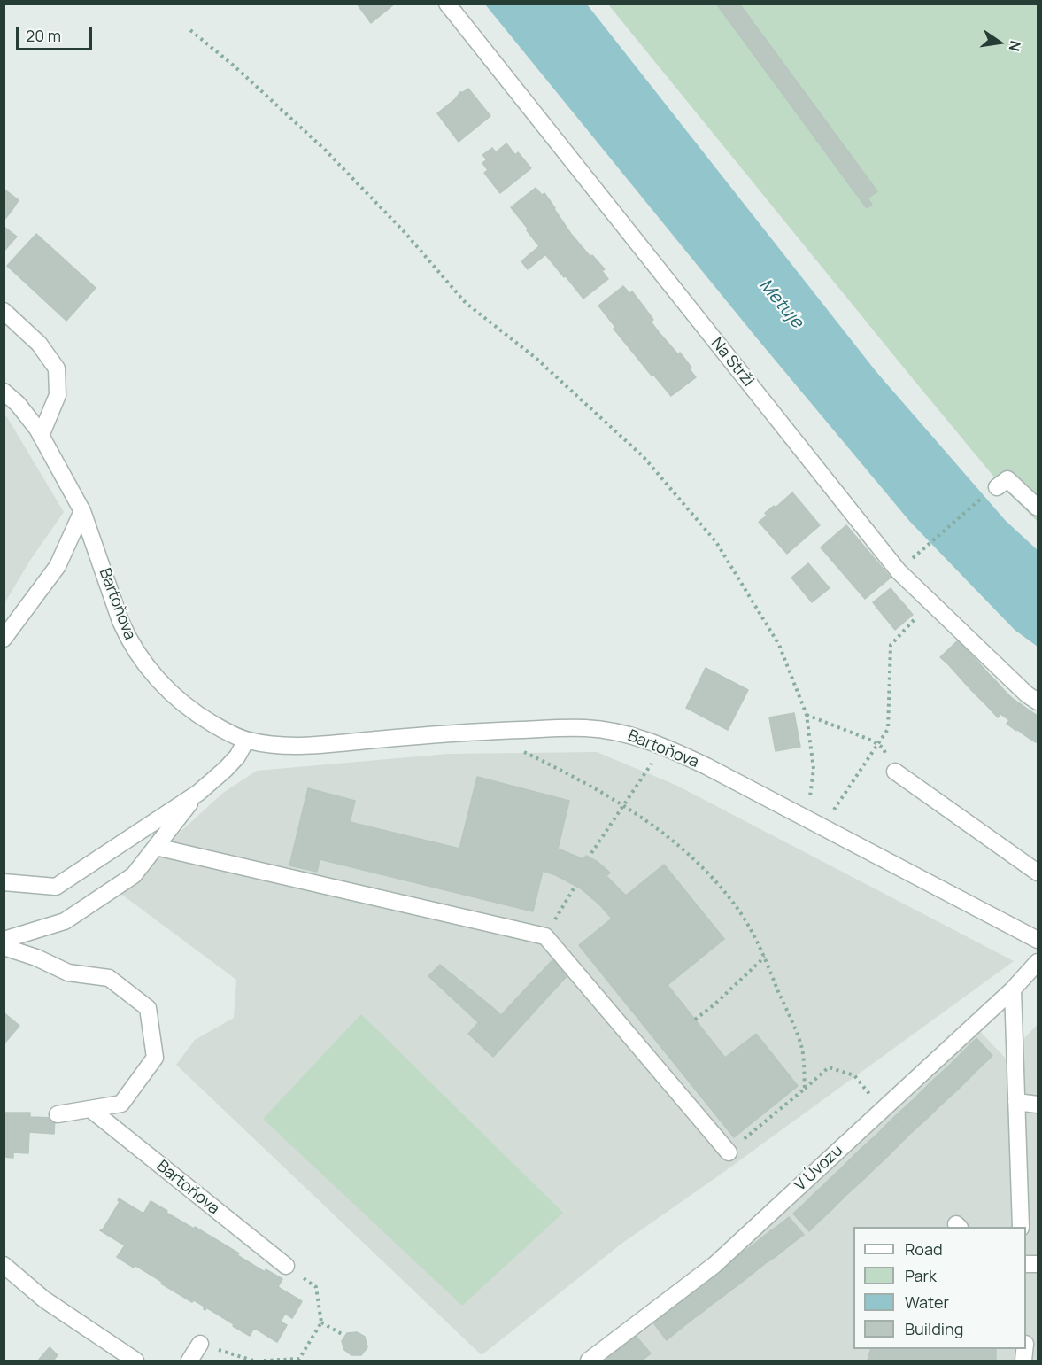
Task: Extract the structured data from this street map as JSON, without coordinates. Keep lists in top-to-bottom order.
{
  "streets": {
    "street": ["Na Strži", "Bartoňova", "V Úvozu"]
  },
  "water": ["Metuje"],
  "legend": [
    "Road",
    "Park",
    "Water",
    "Building"
  ],
  "scale_bar": "20 m",
  "north": "right"
}
